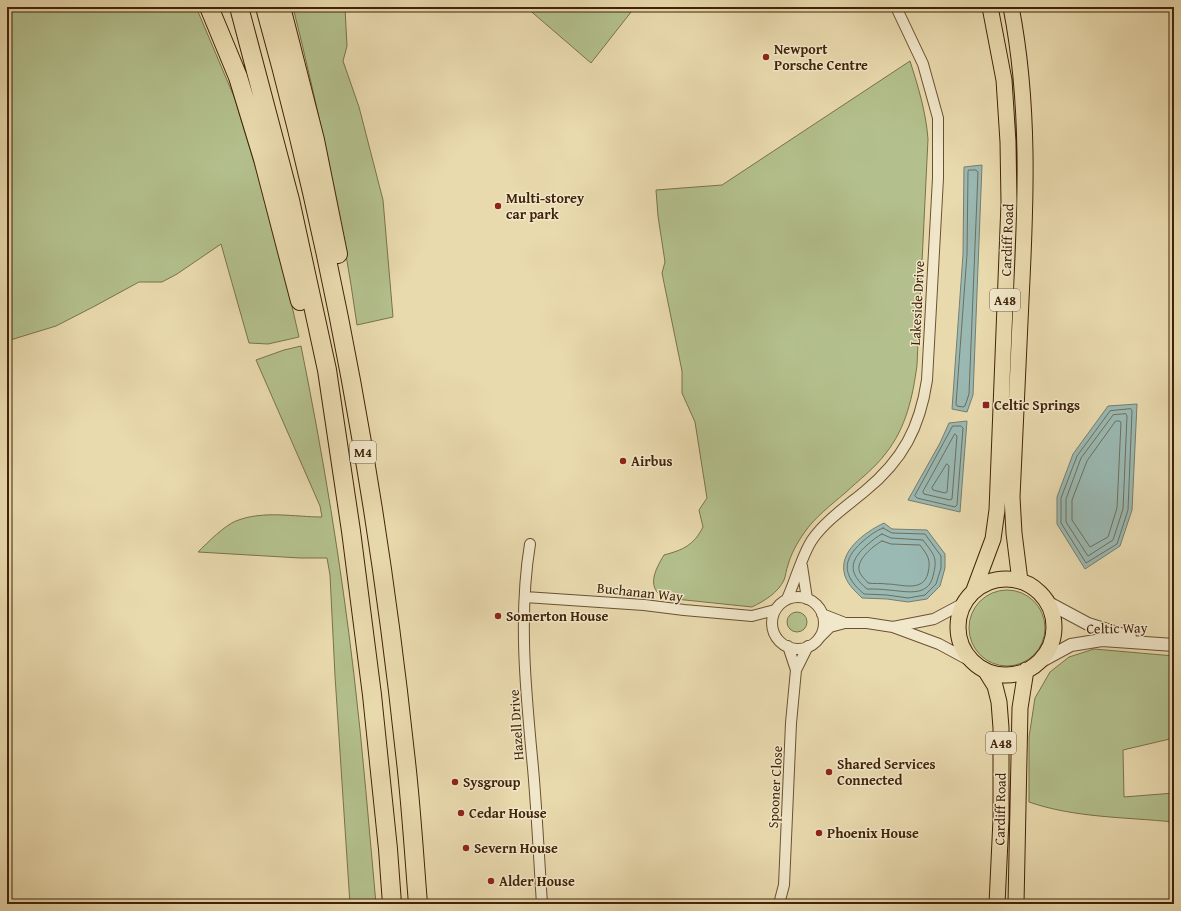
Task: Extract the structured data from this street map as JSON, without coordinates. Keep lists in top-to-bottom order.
{
  "streets": {
    "highway": ["M4"],
    "main road": ["Cardiff Road", "A48"],
    "street": [
      "Lakeside Drive",
      "Buchanan Way",
      "Celtic Way",
      "Hazell Drive",
      "Spooner Close"
    ]
  },
  "crossings": [
    ["Cardiff Road", "Celtic Way"],
    ["Lakeside Drive", "Buchanan Way"],
    ["Lakeside Drive", "Spooner Close"],
    ["Buchanan Way", "Hazell Drive"],
    ["Buchanan Way", "Spooner Close"]
  ],
  "places": {
    "other": [
      "Newport Porsche Centre",
      "Multi-storey car park",
      "Airbus",
      "Somerton House",
      "Shared Services Connected",
      "Sysgroup",
      "Cedar House",
      "Phoenix House",
      "Severn House",
      "Alder House"
    ],
    "transit": ["Celtic Springs"]
  }
}
